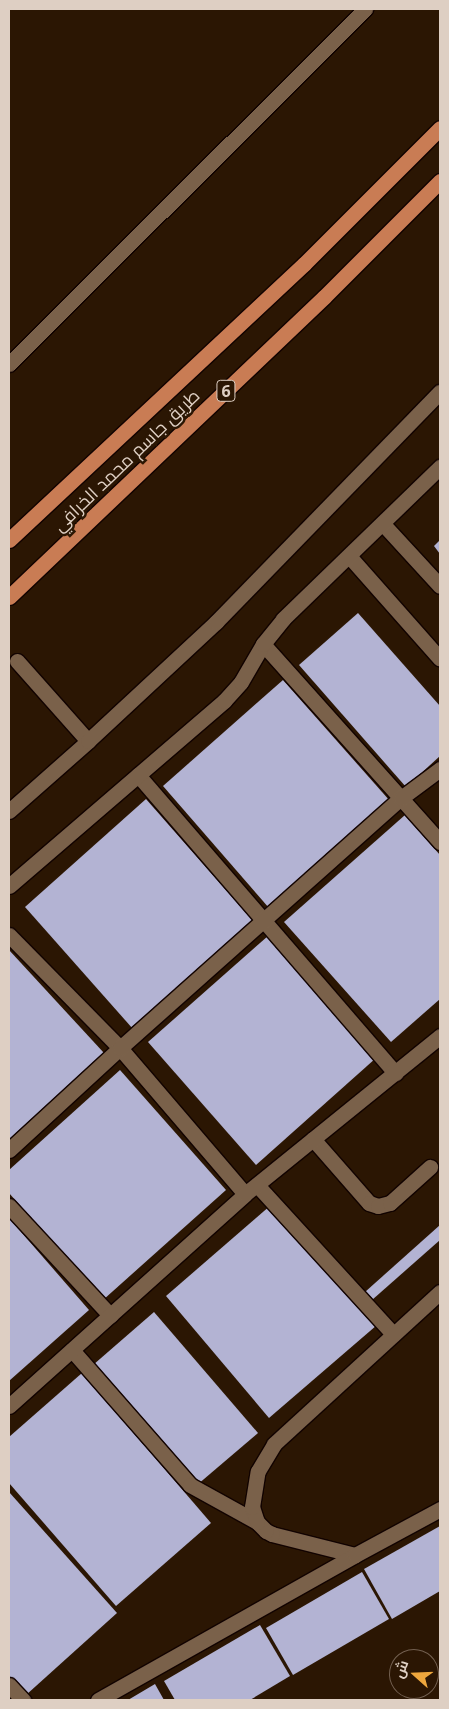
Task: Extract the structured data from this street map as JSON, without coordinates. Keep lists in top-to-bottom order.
{
  "streets": {
    "highway": ["6", "طريق جاسم محمد الخرافي"]
  },
  "north": "left"
}
